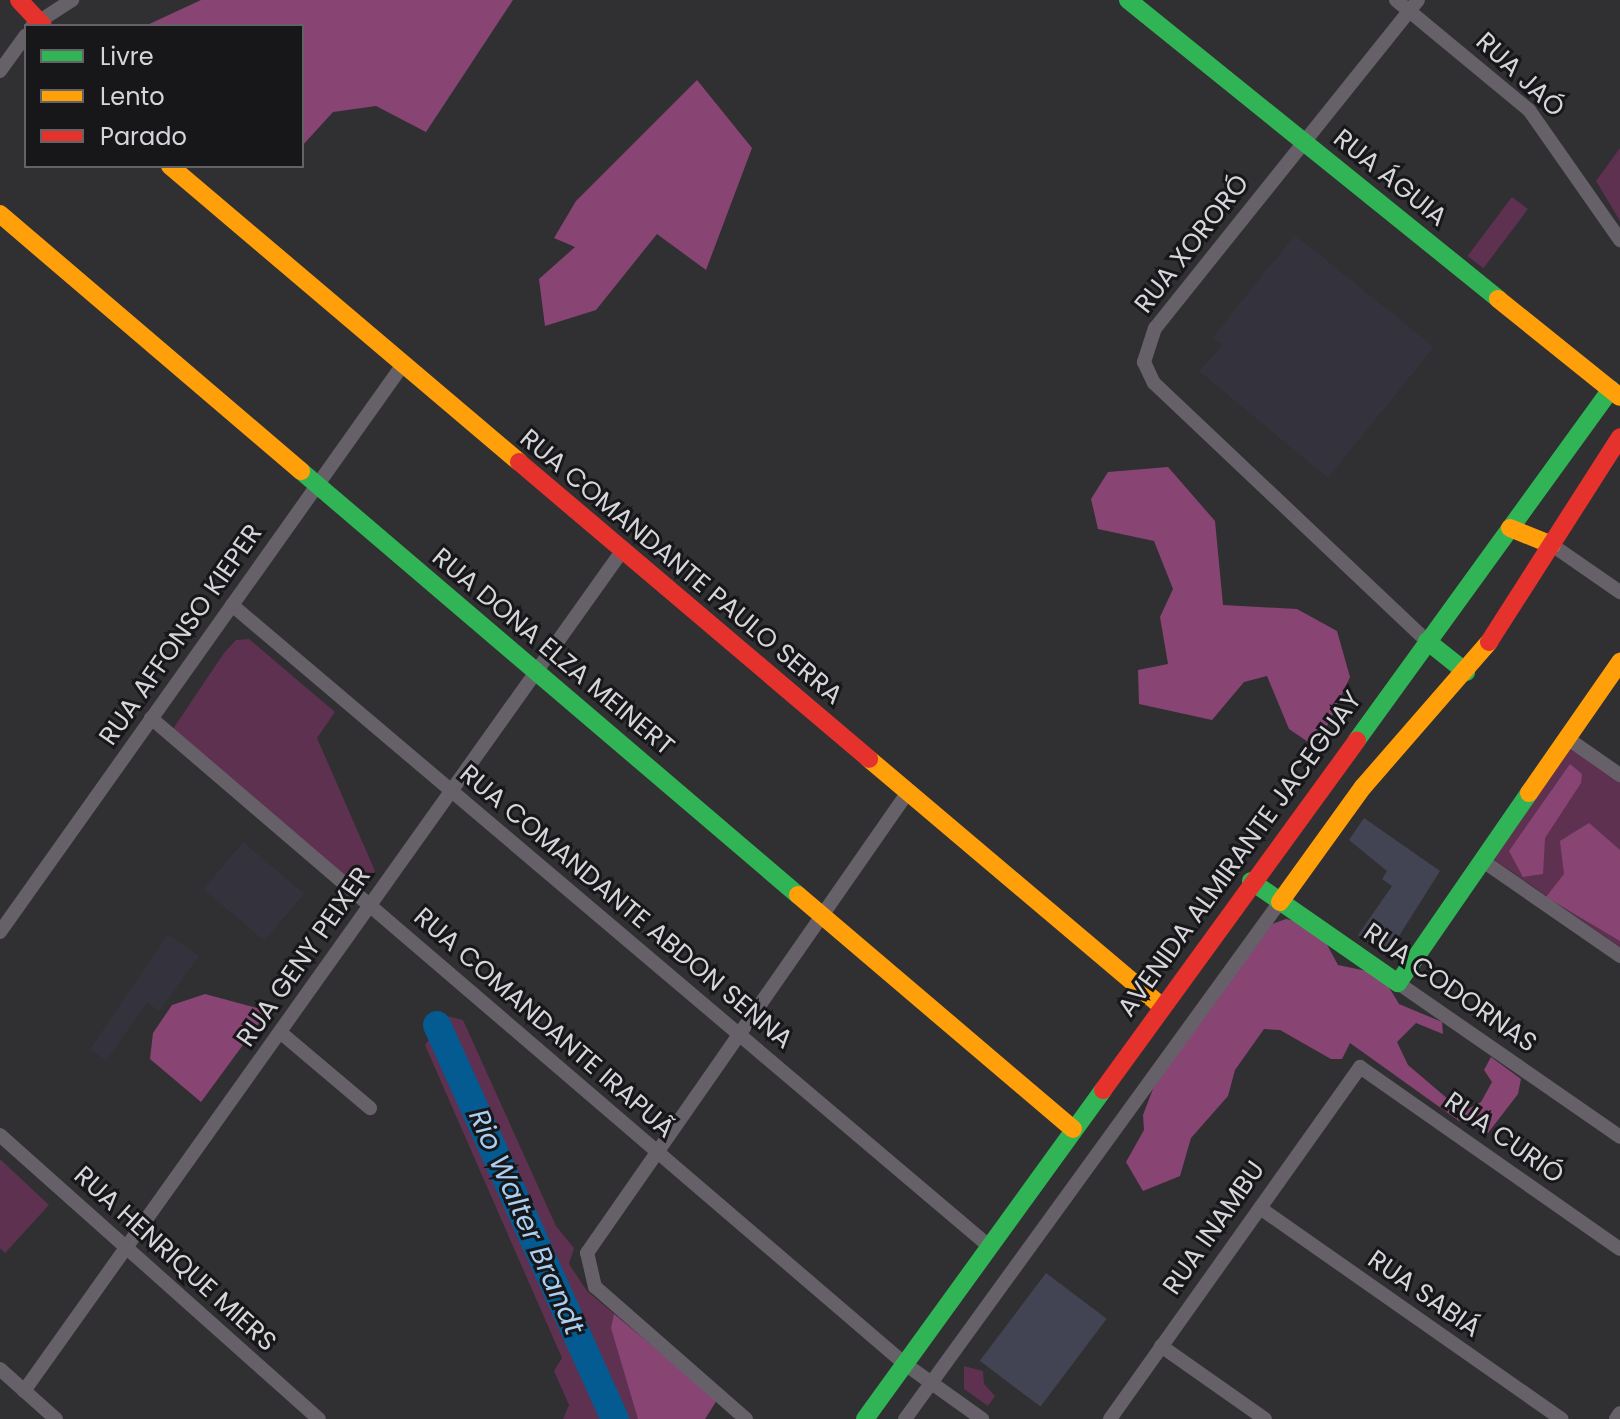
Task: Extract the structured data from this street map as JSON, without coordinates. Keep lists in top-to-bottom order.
{
  "streets": {
    "street": [
      "RUA JAÓ",
      "RUA ÁGUIA",
      "RUA XORORÓ",
      "RUA COMANDANTE PAULO SERRA",
      "RUA AFFONSO KIEPER",
      "RUA DONA ELZA MEINERT",
      "AVENIDA ALMIRANTE JACEGUAY",
      "RUA COMANDANTE ABDON SENNA",
      "RUA GENY PEIXER",
      "RUA CODORNAS",
      "RUA COMANDANTE IRAPUÃ",
      "RUA CURIÓ",
      "RUA INAMBU",
      "RUA HENRIQUE MIERS",
      "RUA SABIÁ"
    ]
  },
  "crossings": [
    ["RUA JAÓ", "RUA XORORÓ"],
    ["RUA ÁGUIA", "RUA XORORÓ"],
    ["RUA ÁGUIA", "AVENIDA ALMIRANTE JACEGUAY"],
    ["RUA XORORÓ", "AVENIDA ALMIRANTE JACEGUAY"],
    ["RUA COMANDANTE PAULO SERRA", "RUA AFFONSO KIEPER"],
    ["RUA COMANDANTE PAULO SERRA", "AVENIDA ALMIRANTE JACEGUAY"],
    ["RUA COMANDANTE PAULO SERRA", "RUA GENY PEIXER"],
    ["RUA AFFONSO KIEPER", "RUA DONA ELZA MEINERT"],
    ["RUA AFFONSO KIEPER", "RUA COMANDANTE ABDON SENNA"],
    ["RUA AFFONSO KIEPER", "RUA COMANDANTE IRAPUÃ"],
    ["RUA DONA ELZA MEINERT", "AVENIDA ALMIRANTE JACEGUAY"],
    ["RUA DONA ELZA MEINERT", "RUA GENY PEIXER"],
    ["AVENIDA ALMIRANTE JACEGUAY", "RUA COMANDANTE ABDON SENNA"],
    ["AVENIDA ALMIRANTE JACEGUAY", "RUA CODORNAS"],
    ["AVENIDA ALMIRANTE JACEGUAY", "RUA COMANDANTE IRAPUÃ"],
    ["RUA COMANDANTE ABDON SENNA", "RUA GENY PEIXER"],
    ["RUA GENY PEIXER", "RUA COMANDANTE IRAPUÃ"],
    ["RUA GENY PEIXER", "RUA HENRIQUE MIERS"],
    ["RUA CURIÓ", "RUA INAMBU"],
    ["RUA INAMBU", "RUA SABIÁ"]
  ],
  "water": ["Rio Walter Brandt"],
  "legend": ["Livre", "Lento", "Parado"]
}
